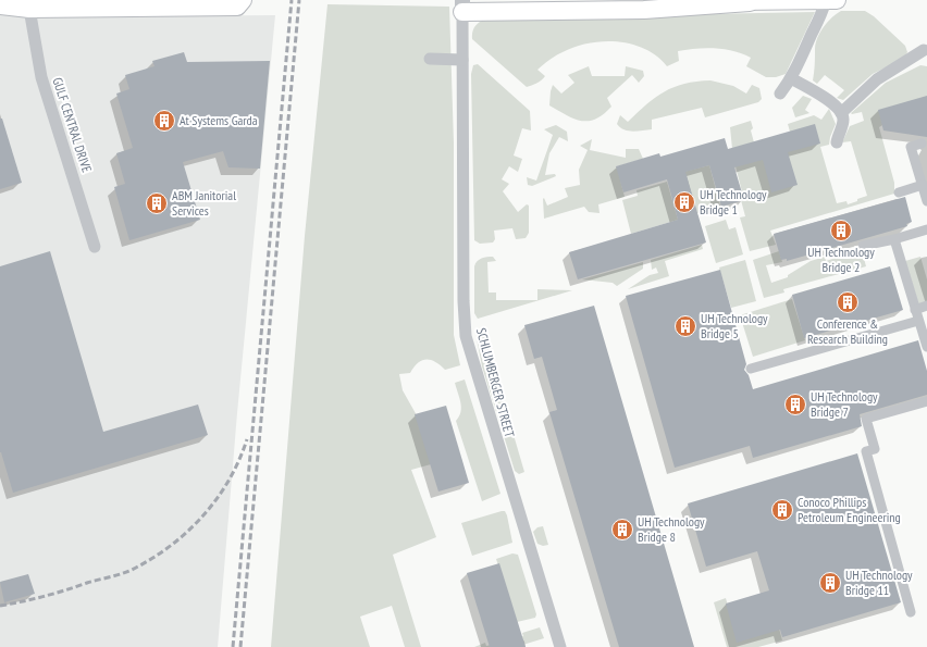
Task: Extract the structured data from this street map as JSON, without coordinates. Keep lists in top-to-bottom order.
{
  "streets": {
    "street": ["GULF CENTRAL DRIVE", "SCHLUMBERGER STREET"]
  },
  "places": {
    "building": [
      "At Systems Garda",
      "UH Technology Bridge 1",
      "ABM Janitorial Services",
      "UH Technology Bridge 2",
      "Conference & Research Building",
      "UH Technology Bridge 5",
      "UH Technology Bridge 7",
      "Conoco Phillips Petroleum Engineering",
      "UH Technology Bridge 8",
      "UH Technology Bridge 11"
    ]
  }
}
